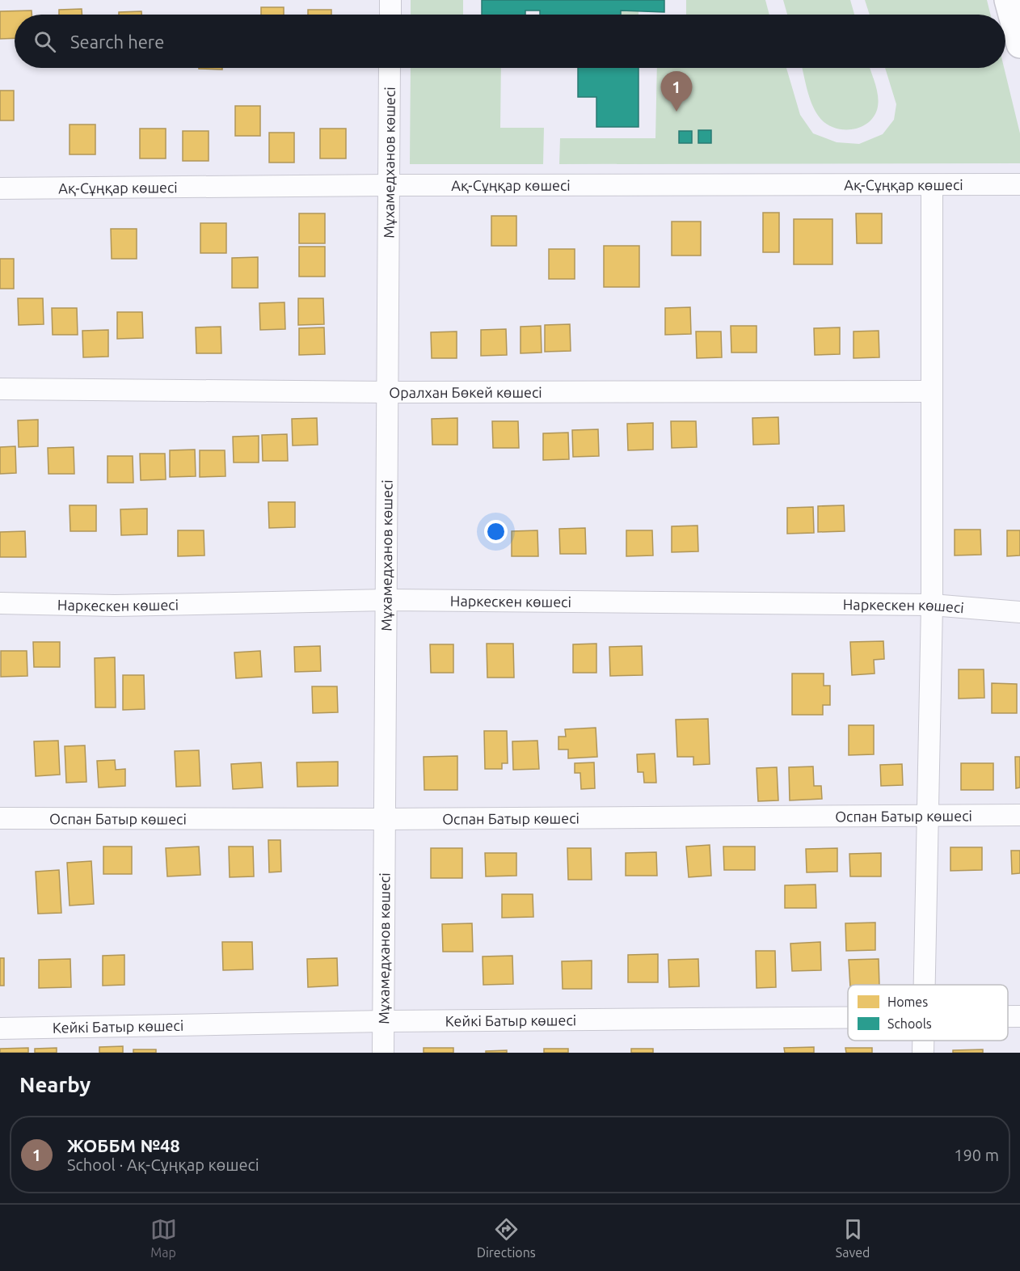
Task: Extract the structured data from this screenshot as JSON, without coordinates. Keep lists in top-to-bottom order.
{
  "streets": {
    "street": [
      "Мұхамедханов көшесі",
      "Ақ-Сұңқар көшесі",
      "Оралхан Бөкей көшесі",
      "Наркескен көшесі",
      "Оспан Батыр көшесі",
      "Кейкі Батыр көшесі"
    ]
  },
  "crossings": [
    ["Мұхамедханов көшесі", "Ақ-Сұңқар көшесі"],
    ["Мұхамедханов көшесі", "Оралхан Бөкей көшесі"],
    ["Мұхамедханов көшесі", "Наркескен көшесі"],
    ["Мұхамедханов көшесі", "Оспан Батыр көшесі"],
    ["Мұхамедханов көшесі", "Кейкі Батыр көшесі"]
  ],
  "legend": ["Homes", "Schools"],
  "page": {
    "search": "Search here",
    "pins": "1",
    "heading": "Nearby",
    "list": [
      {
        "mark": "1",
        "name": "ЖОББМ №48",
        "note": "School · Ақ-Сұңқар көшесі",
        "value": "190 m"
      }
    ],
    "nav": ["Map", "Directions", "Saved"]
  }
}
